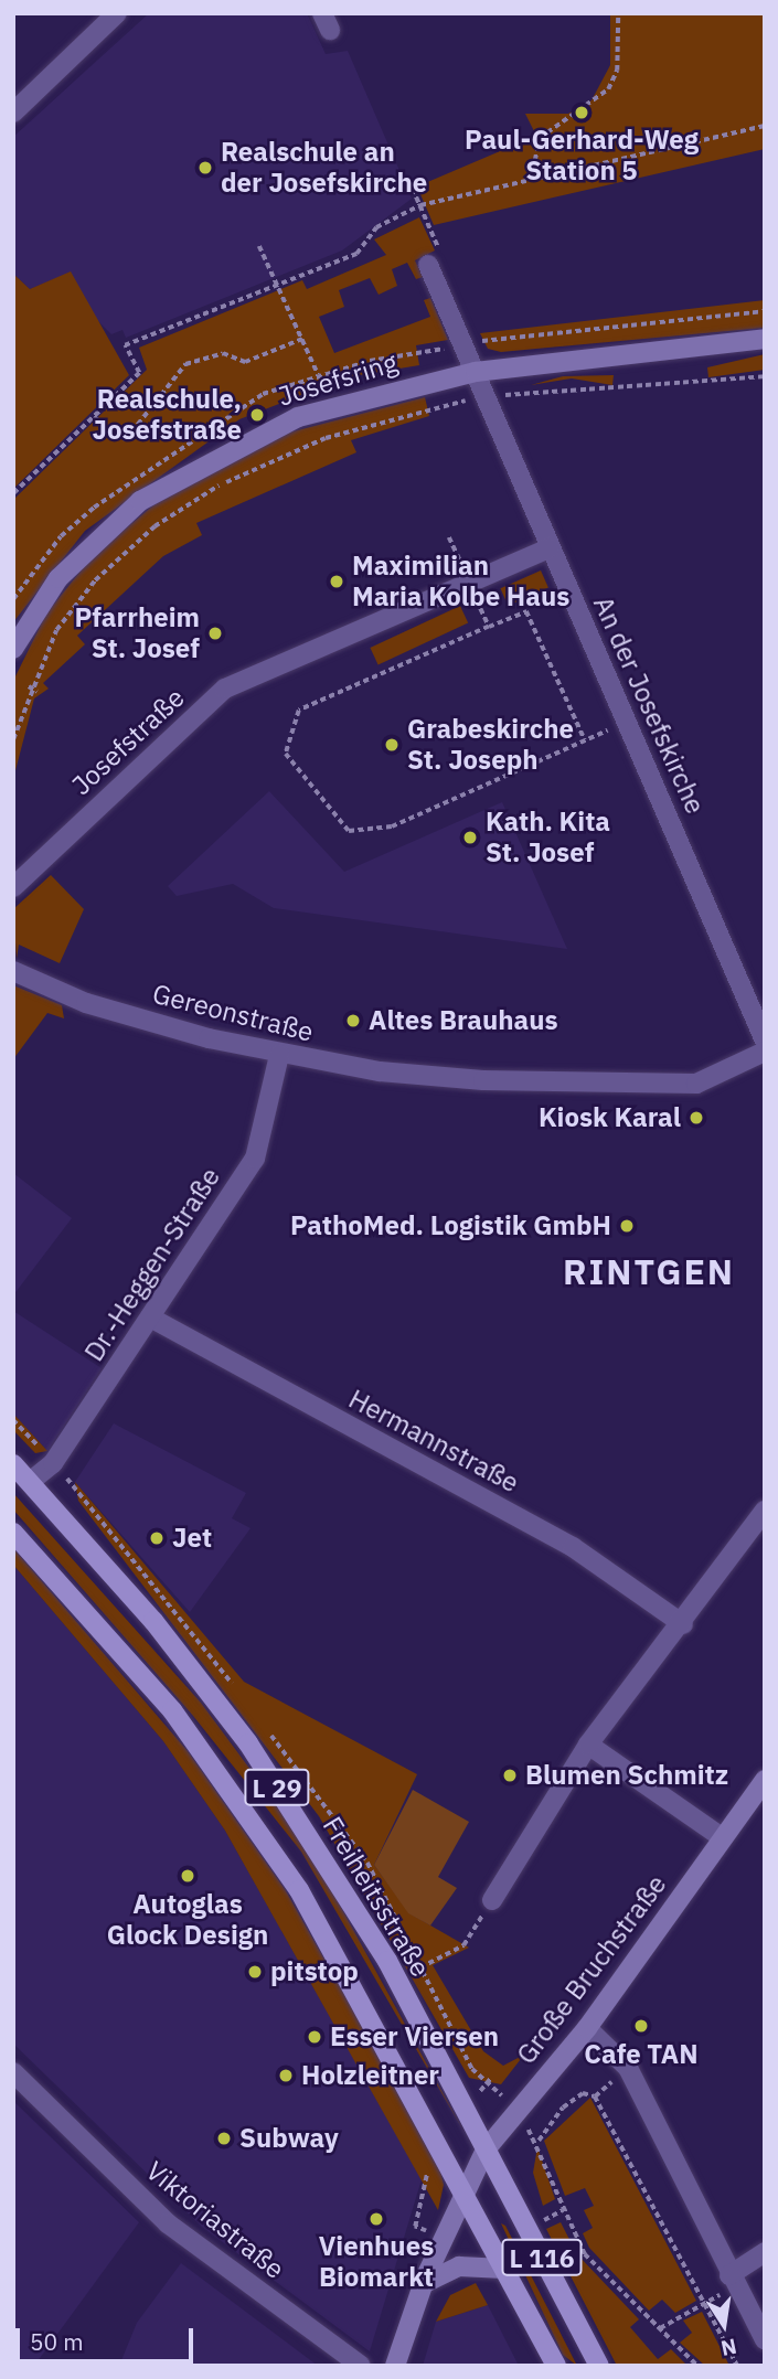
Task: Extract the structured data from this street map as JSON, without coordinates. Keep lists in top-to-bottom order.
{
  "streets": {
    "main road": [
      "Josefsring",
      "L 29",
      "Freiheitsstraße",
      "Große Bruchstraße",
      "L 116"
    ],
    "street": [
      "An der Josefskirche",
      "Josefstraße",
      "Gereonstraße",
      "Dr.-Heggen-Straße",
      "Hermannstraße",
      "Viktoriastraße"
    ]
  },
  "crossings": [
    ["Josefsring", "An der Josefskirche"],
    ["An der Josefskirche", "Josefstraße"],
    ["Gereonstraße", "Dr.-Heggen-Straße"],
    ["Dr.-Heggen-Straße", "Hermannstraße"],
    ["Dr.-Heggen-Straße", "Freiheitsstraße"],
    ["L 29", "Große Bruchstraße"],
    ["L 29", "L 116"],
    ["Freiheitsstraße", "Große Bruchstraße"],
    ["Große Bruchstraße", "L 116"]
  ],
  "districts": ["RINTGEN"],
  "places": [
    "Paul-Gerhard-Weg Station 5",
    "Realschule an der Josefskirche",
    "Realschule, Josefstraße",
    "Maximilian Maria Kolbe Haus",
    "Pfarrheim St. Josef",
    "Grabeskirche St. Joseph",
    "Kath. Kita St. Josef",
    "Altes Brauhaus",
    "Kiosk Karal",
    "PathoMed. Logistik GmbH",
    "Jet",
    "Blumen Schmitz",
    "Autoglas Glock Design",
    "pitstop",
    "Cafe TAN",
    "Esser Viersen",
    "Holzleitner",
    "Subway",
    "Vienhues Biomarkt"
  ],
  "scale_bar": "50 m",
  "north": "bottom"
}
